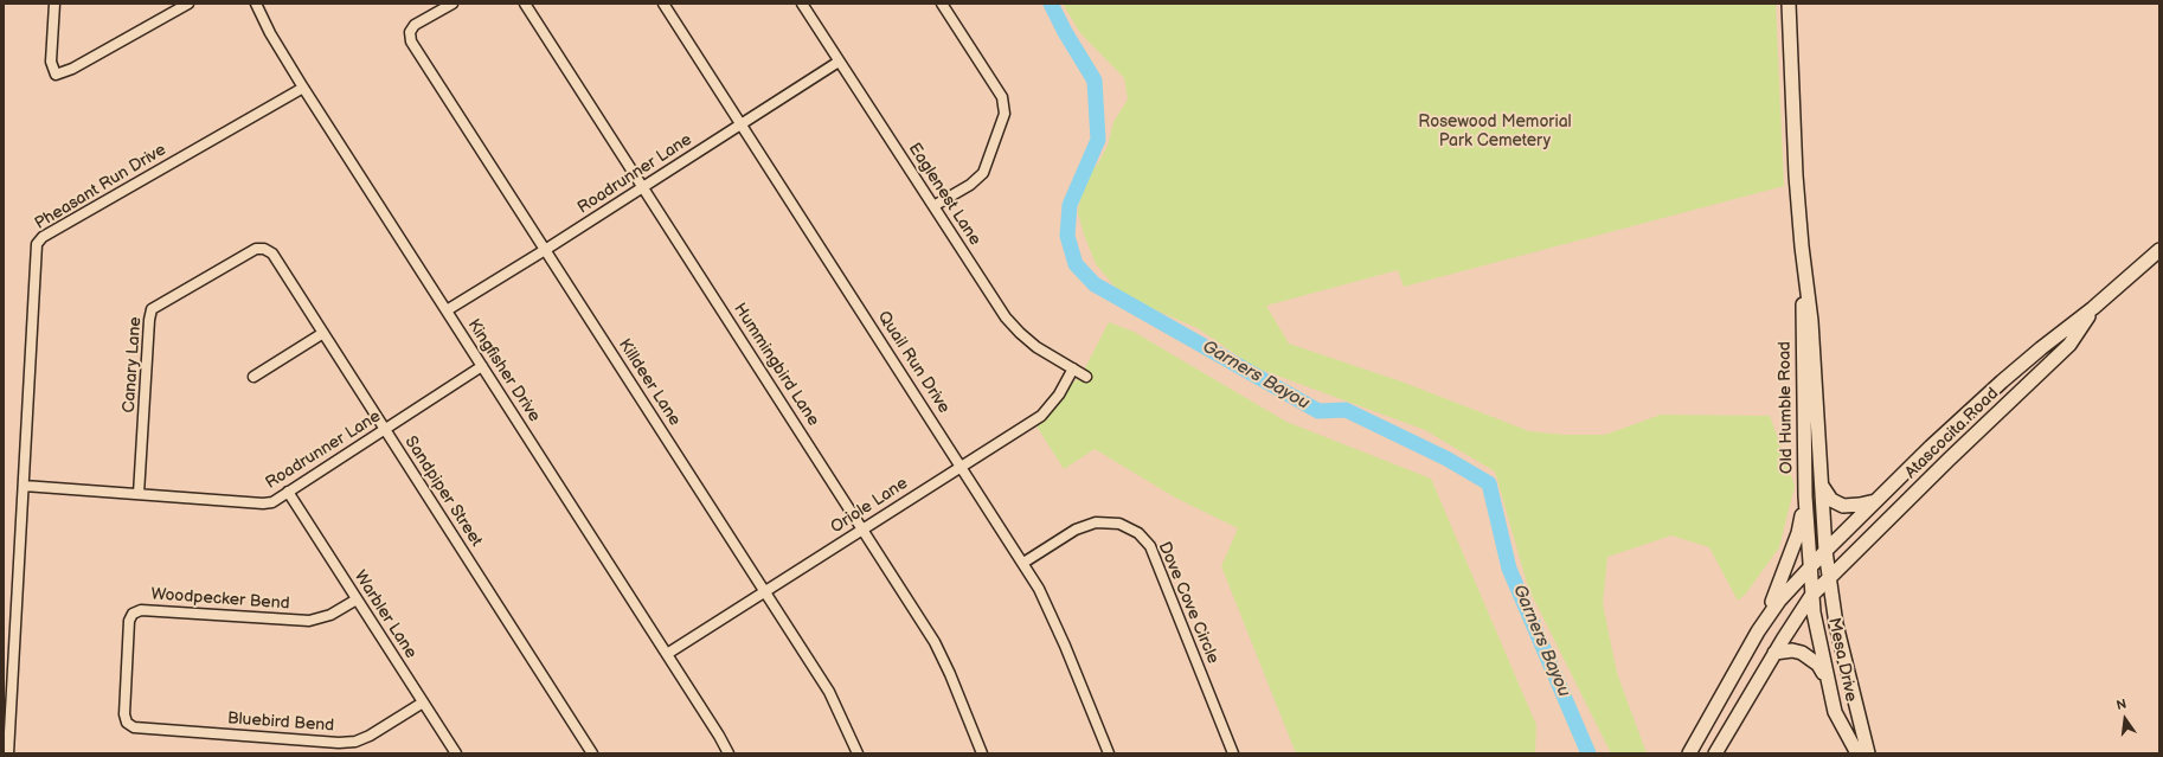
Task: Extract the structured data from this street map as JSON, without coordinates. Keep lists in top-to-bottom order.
{
  "streets": {
    "main road": ["Old Humble Road", "Atascocita Road", "Mesa Drive"],
    "street": [
      "Roadrunner Lane",
      "Pheasant Run Drive",
      "Eaglenest Lane",
      "Quail Run Drive",
      "Canary Lane",
      "Hummingbird Lane",
      "Kingfisher Drive",
      "Killdeer Lane",
      "Sandpiper Street",
      "Oriole Lane",
      "Woodpecker Bend",
      "Dove Cove Circle",
      "Warbler Lane",
      "Bluebird Bend"
    ]
  },
  "crossings": [
    ["Roadrunner Lane", "Pheasant Run Drive"],
    ["Roadrunner Lane", "Eaglenest Lane"],
    ["Roadrunner Lane", "Quail Run Drive"],
    ["Roadrunner Lane", "Canary Lane"],
    ["Roadrunner Lane", "Hummingbird Lane"],
    ["Roadrunner Lane", "Kingfisher Drive"],
    ["Roadrunner Lane", "Killdeer Lane"],
    ["Roadrunner Lane", "Sandpiper Street"],
    ["Roadrunner Lane", "Warbler Lane"],
    ["Pheasant Run Drive", "Kingfisher Drive"],
    ["Eaglenest Lane", "Oriole Lane"],
    ["Quail Run Drive", "Oriole Lane"],
    ["Quail Run Drive", "Dove Cove Circle"],
    ["Canary Lane", "Sandpiper Street"],
    ["Hummingbird Lane", "Oriole Lane"],
    ["Kingfisher Drive", "Oriole Lane"],
    ["Killdeer Lane", "Oriole Lane"],
    ["Old Humble Road", "Atascocita Road"],
    ["Old Humble Road", "Mesa Drive"],
    ["Atascocita Road", "Mesa Drive"],
    ["Woodpecker Bend", "Warbler Lane"],
    ["Woodpecker Bend", "Bluebird Bend"],
    ["Warbler Lane", "Bluebird Bend"]
  ],
  "water": ["Garners Bayou"],
  "parks": ["Rosewood Memorial Park Cemetery"],
  "north": "top"
}
